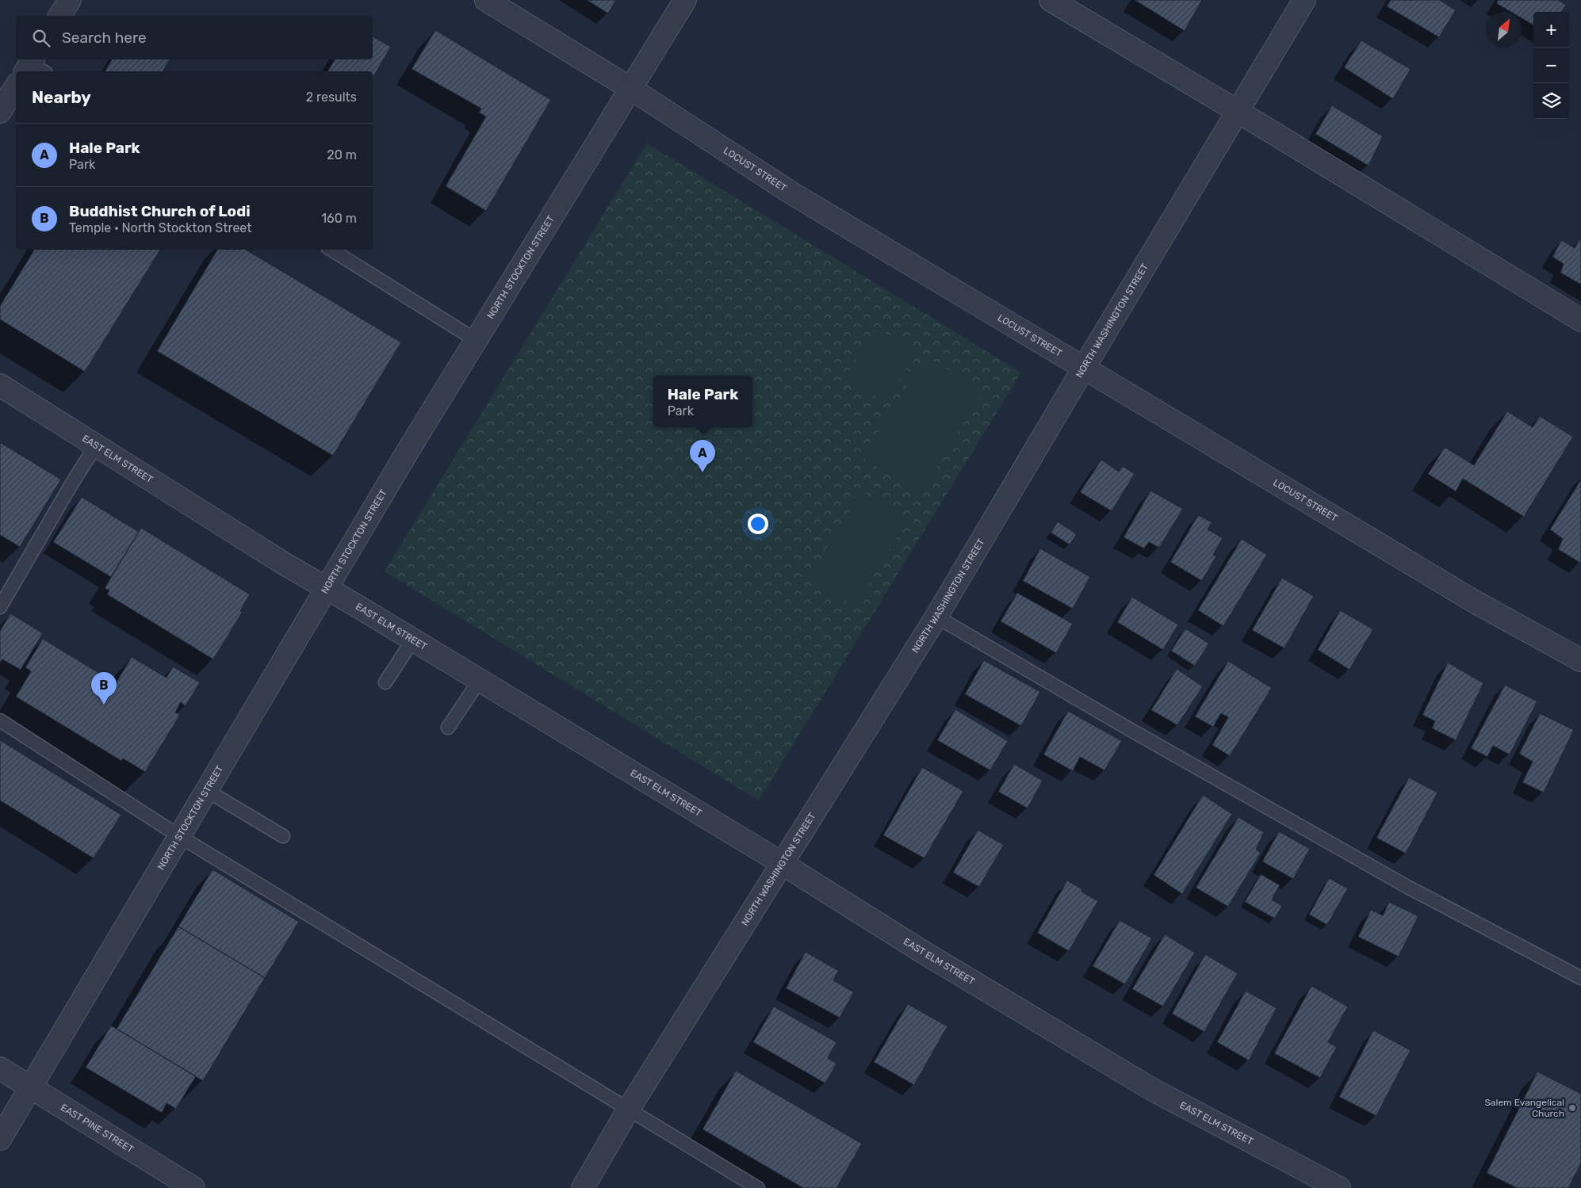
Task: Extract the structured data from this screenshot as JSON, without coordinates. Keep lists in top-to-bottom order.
{
  "streets": {
    "street": [
      "LOCUST STREET",
      "NORTH STOCKTON STREET",
      "NORTH WASHINGTON STREET",
      "EAST ELM STREET",
      "EAST PINE STREET"
    ]
  },
  "crossings": [
    ["LOCUST STREET", "NORTH STOCKTON STREET"],
    ["LOCUST STREET", "NORTH WASHINGTON STREET"],
    ["NORTH STOCKTON STREET", "EAST ELM STREET"],
    ["NORTH STOCKTON STREET", "EAST PINE STREET"],
    ["NORTH WASHINGTON STREET", "EAST ELM STREET"]
  ],
  "places": ["Salem Evangelical Church"],
  "north": "top right",
  "page": {
    "map_buttons": ["+", "−"],
    "search": "Search here",
    "heading": ["Nearby", "2 results"],
    "list": [
      {
        "mark": "A",
        "name": "Hale Park",
        "note": "Park",
        "value": "20 m"
      },
      {
        "mark": "B",
        "name": "Buddhist Church of Lodi",
        "note": "Temple · North Stockton Street",
        "value": "160 m"
      }
    ],
    "popup": ["Hale Park", "Park"],
    "pins": ["A", "B"]
  }
}
